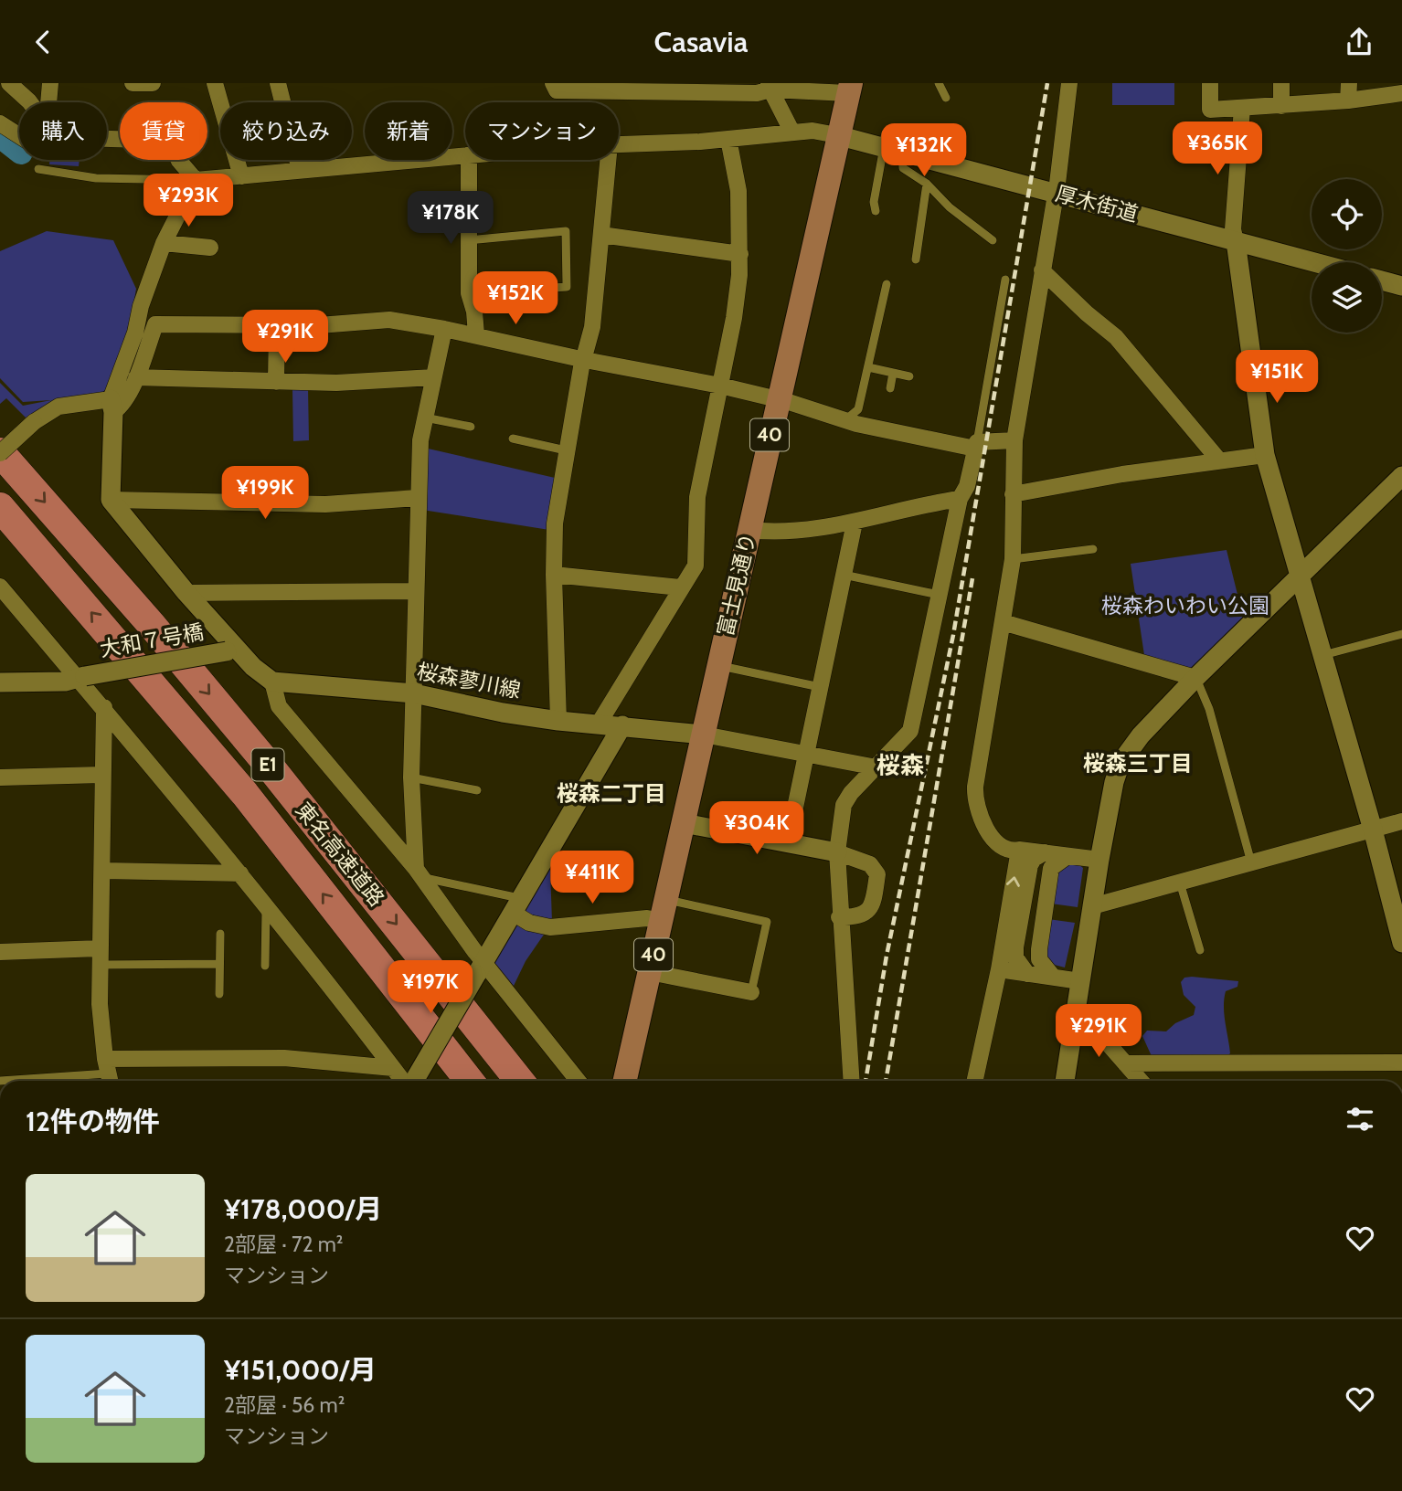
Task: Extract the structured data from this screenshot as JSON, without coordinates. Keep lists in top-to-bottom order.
{
  "streets": {
    "highway": ["E1", "東名高速道路"],
    "main road": ["40", "富士見通り"],
    "street": ["厚木街道", "大和７号橋", "桜森蓼川線"]
  },
  "crossings": [
    ["厚木街道", "富士見通り"],
    ["富士見通り", "桜森蓼川線"]
  ],
  "districts": ["桜森三丁目", "桜森", "桜森二丁目"],
  "parks": ["桜森わいわい公園"],
  "page": {
    "header": "Casavia",
    "chip": [
      "購入",
      "賃貸",
      "絞り込み",
      "新着",
      "マンション"
    ],
    "price": [
      "¥365K",
      "¥132K",
      "¥293K",
      "¥178K",
      "¥152K",
      "¥291K",
      "¥151K",
      "¥199K",
      "¥304K",
      "¥411K",
      "¥197K",
      "¥291K"
    ],
    "heading": "12件の物件",
    "list": [
      {
        "name": "¥178,000/月",
        "note": "2部屋 · 72 m² · マンション"
      },
      {
        "name": "¥151,000/月",
        "note": "2部屋 · 56 m² · マンション"
      }
    ]
  }
}
